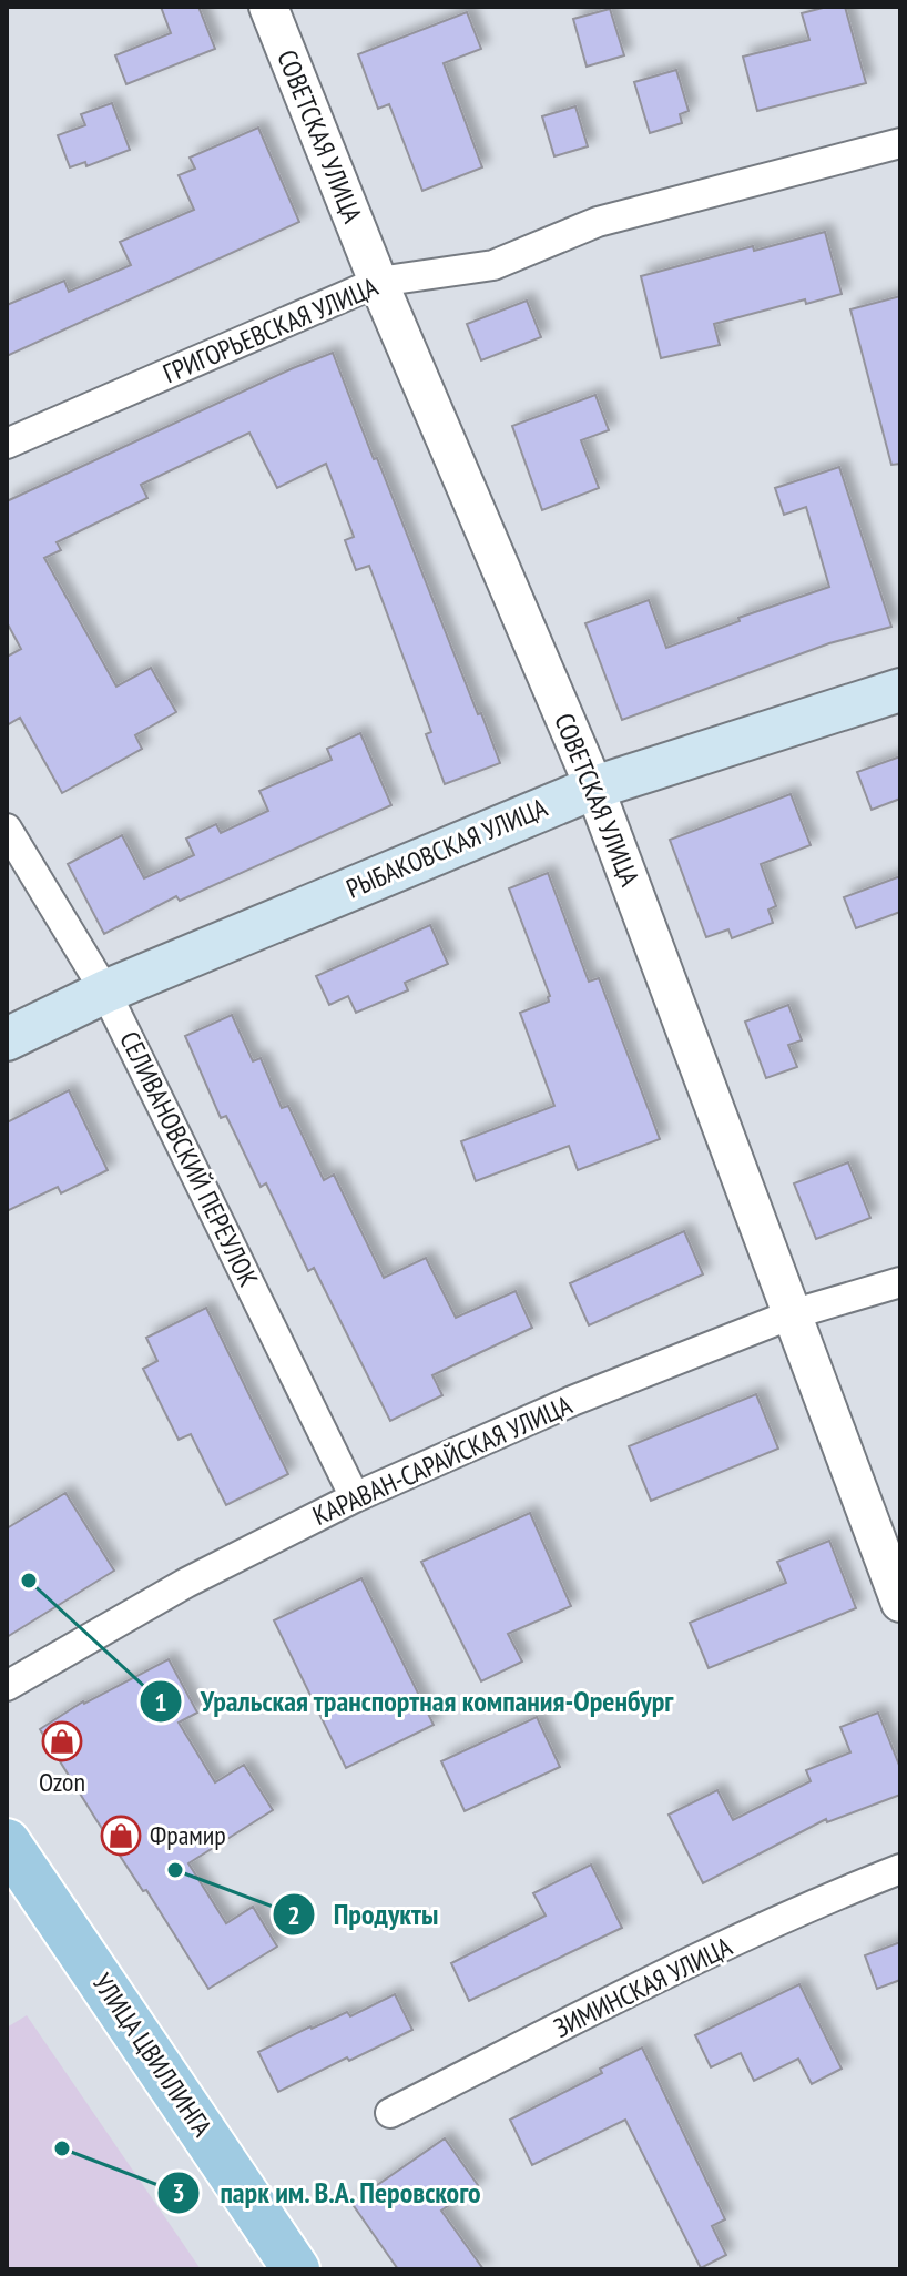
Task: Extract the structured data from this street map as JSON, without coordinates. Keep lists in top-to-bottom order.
{
  "streets": {
    "main road": ["РЫБАКОВСКАЯ УЛИЦА", "УЛИЦА ЦВИЛЛИНГА"],
    "street": [
      "СОВЕТСКАЯ УЛИЦА",
      "ГРИГОРЬЕВСКАЯ УЛИЦА",
      "СЕЛИВАНОВСКИЙ ПЕРЕУЛОК",
      "КАРАВАН-САРАЙСКАЯ УЛИЦА",
      "ЗИМИНСКАЯ УЛИЦА"
    ]
  },
  "crossings": [
    ["СОВЕТСКАЯ УЛИЦА", "ГРИГОРЬЕВСКАЯ УЛИЦА"],
    ["СОВЕТСКАЯ УЛИЦА", "РЫБАКОВСКАЯ УЛИЦА"],
    ["СОВЕТСКАЯ УЛИЦА", "КАРАВАН-САРАЙСКАЯ УЛИЦА"],
    ["РЫБАКОВСКАЯ УЛИЦА", "СЕЛИВАНОВСКИЙ ПЕРЕУЛОК"],
    ["СЕЛИВАНОВСКИЙ ПЕРЕУЛОК", "КАРАВАН-САРАЙСКАЯ УЛИЦА"]
  ],
  "places": {
    "other": ["Уральская транспортная компания-Оренбург", "Продукты", "парк им. В.А. Перовского"],
    "shop": ["Ozon", "Фрамир"]
  }
}
